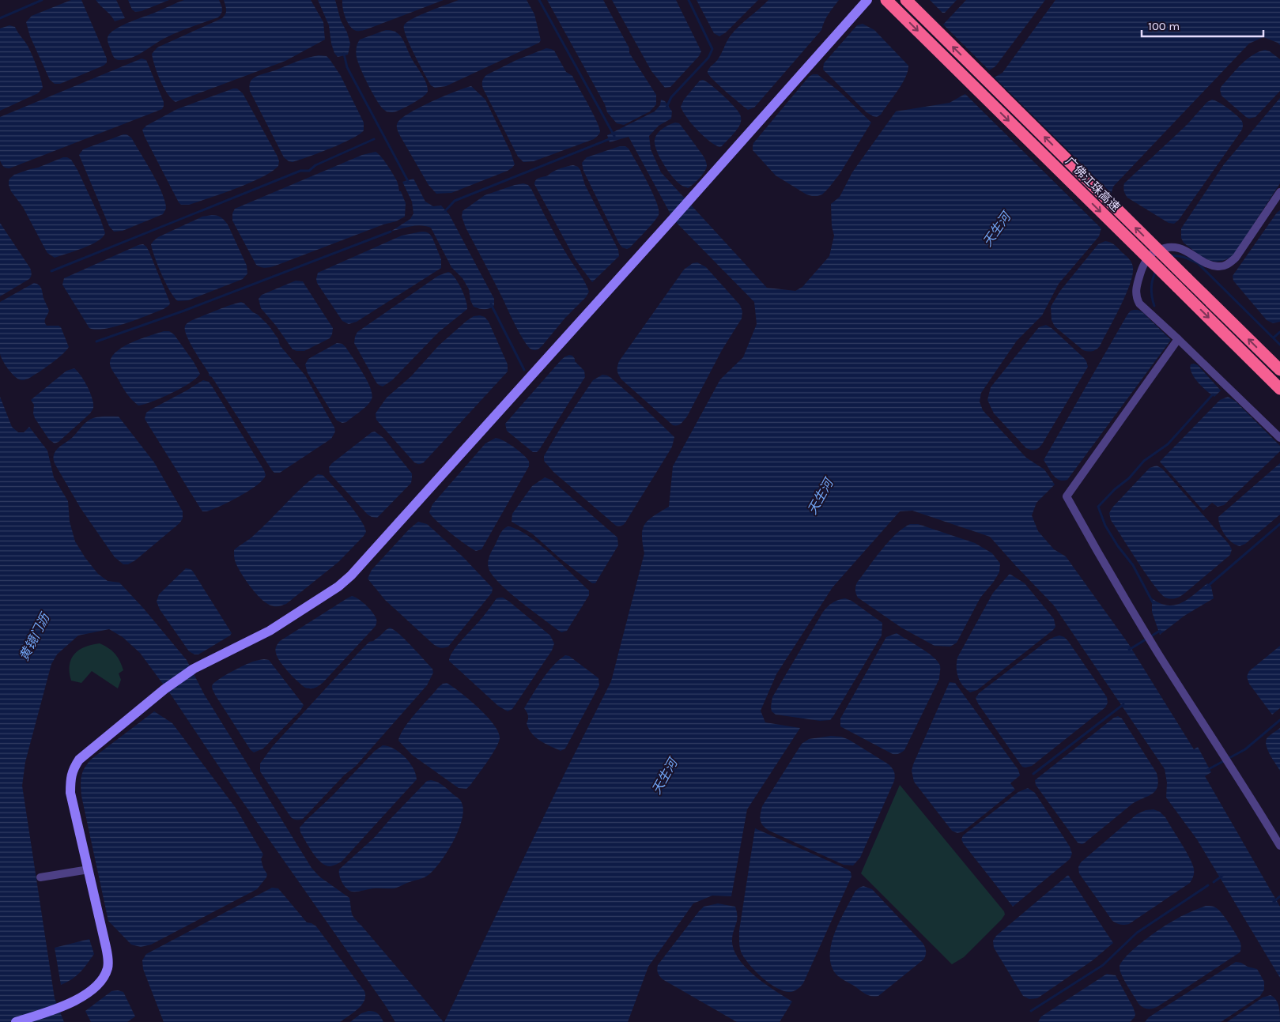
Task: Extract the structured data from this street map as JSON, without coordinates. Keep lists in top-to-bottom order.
{
  "streets": {
    "highway": ["广佛江珠高速"]
  },
  "water": ["天生河", "黄镜门沥"],
  "scale_bar": "100 m"
}
